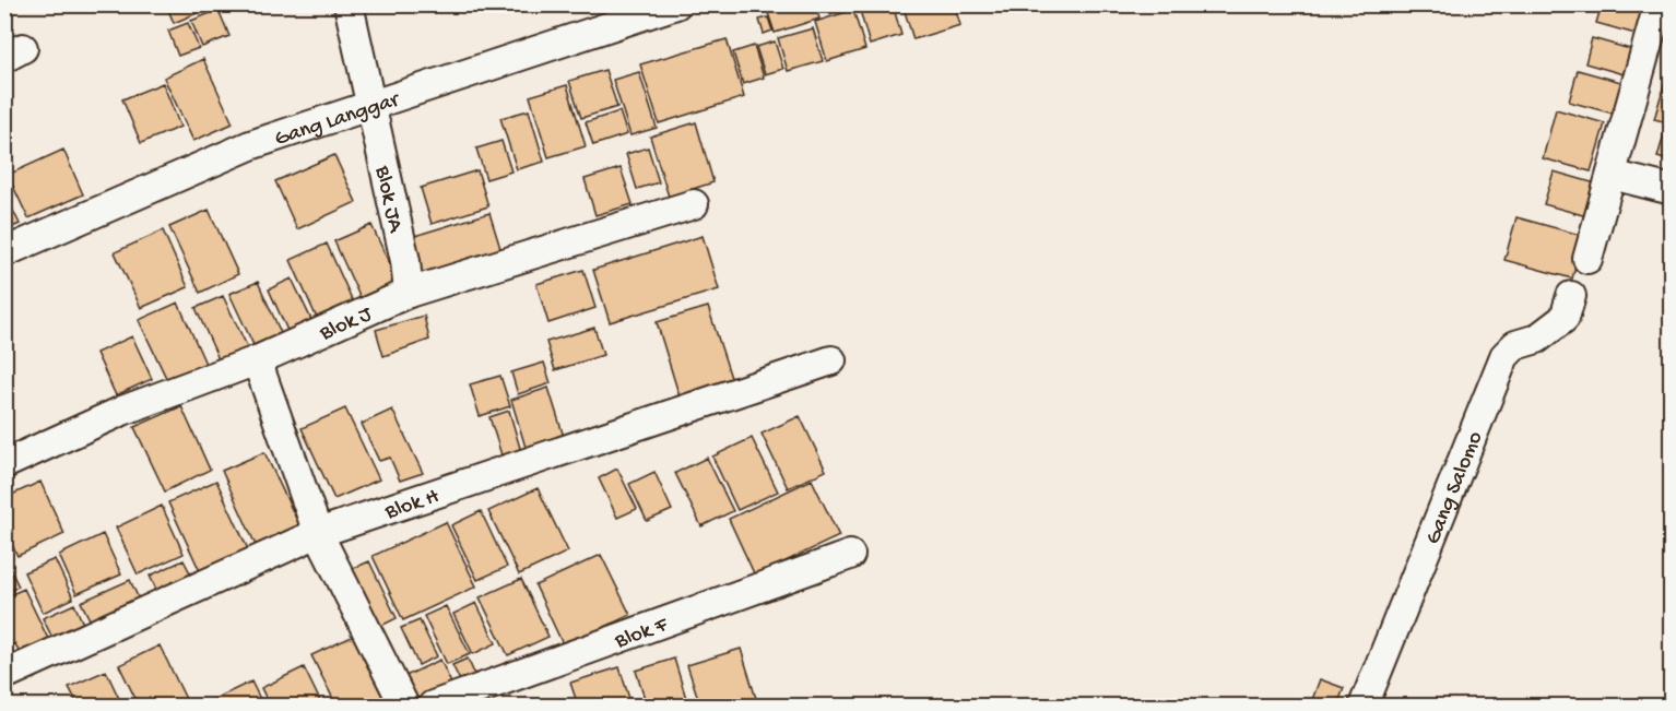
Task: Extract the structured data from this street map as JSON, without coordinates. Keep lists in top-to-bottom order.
{
  "streets": {
    "street": [
      "Gang Langgar",
      "Blok JA",
      "Blok J",
      "Gang Salomo",
      "Blok H",
      "Blok F"
    ]
  },
  "crossings": [
    ["Gang Langgar", "Blok JA"],
    ["Blok JA", "Blok J"]
  ]
}
